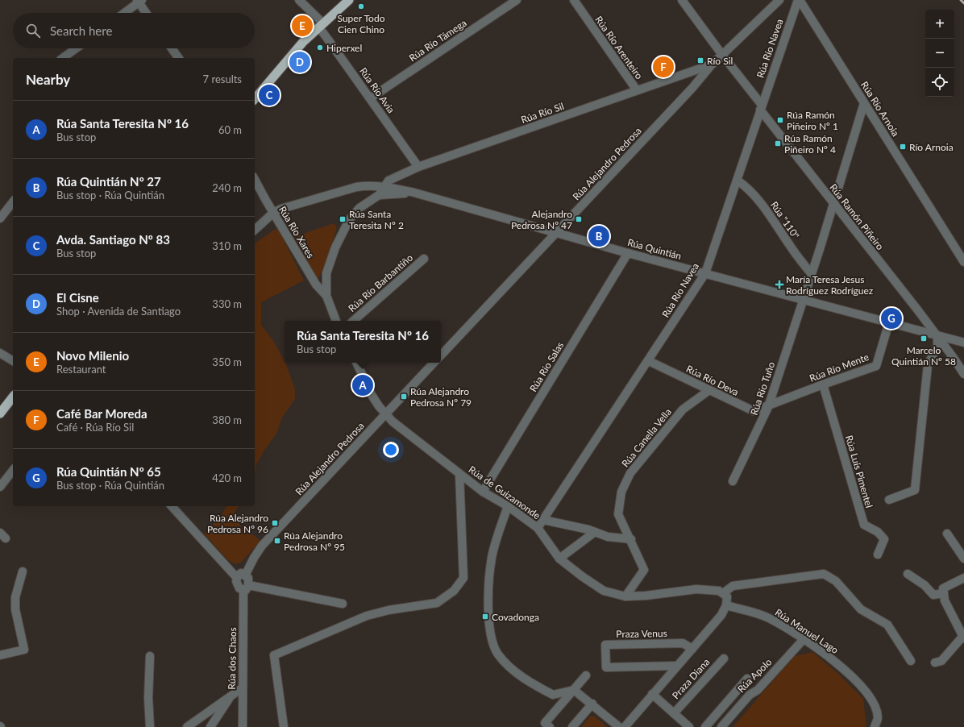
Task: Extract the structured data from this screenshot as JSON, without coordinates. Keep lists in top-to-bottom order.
{
  "streets": {
    "street": [
      "Rúa Río Támega",
      "Rúa Río Arenteiro",
      "Rúa Río Navea",
      "Rúa Río Avia",
      "Rúa Río Arnoia",
      "Rúa Río Sil",
      "Rúa Alejandro Pedrosa",
      "Rúa Ramón Piñeiro",
      "Rúa \"110\"",
      "Rúa Río Xares",
      "Rúa Quintián",
      "Rúa Río Barbantiño",
      "Rúa Río Salas",
      "Rúa Río Mente",
      "Rúa Río Deva",
      "Rúa Río Tuño",
      "Rúa Canella Vella",
      "Rúa Luís Pimentel",
      "Rúa de Guizamonde",
      "Rúa Manuel Lago",
      "Praza Venus",
      "Rúa dos Chaos",
      "Rúa Apolo",
      "Praza Diana"
    ]
  },
  "crossings": [
    ["Rúa Río Támega", "Rúa Río Avia"],
    ["Rúa Río Arenteiro", "Rúa Río Sil"],
    ["Rúa Río Navea", "Rúa Río Arnoia"],
    ["Rúa Río Navea", "Rúa Ramón Piñeiro"],
    ["Rúa Río Navea", "Rúa \"110\""],
    ["Rúa Río Navea", "Rúa Quintián"],
    ["Rúa Río Navea", "Rúa Río Deva"],
    ["Rúa Río Navea", "Rúa de Guizamonde"],
    ["Rúa Río Avia", "Rúa Río Sil"],
    ["Rúa Río Arnoia", "Rúa Río Tuño"],
    ["Rúa Río Sil", "Rúa Alejandro Pedrosa"],
    ["Rúa Río Sil", "Rúa Quintián"],
    ["Rúa Alejandro Pedrosa", "Rúa Ramón Piñeiro"],
    ["Rúa Alejandro Pedrosa", "Rúa Quintián"],
    ["Rúa Alejandro Pedrosa", "Rúa de Guizamonde"],
    ["Rúa Alejandro Pedrosa", "Rúa dos Chaos"],
    ["Rúa Ramón Piñeiro", "Rúa Quintián"],
    ["Rúa Ramón Piñeiro", "Rúa Río Tuño"],
    ["Rúa \"110\"", "Rúa Río Tuño"],
    ["Rúa Quintián", "Rúa Río Salas"],
    ["Rúa Quintián", "Rúa Río Mente"],
    ["Rúa Quintián", "Rúa Río Tuño"],
    ["Rúa Río Salas", "Rúa de Guizamonde"],
    ["Rúa Río Mente", "Rúa Río Deva"],
    ["Rúa Río Mente", "Rúa Río Tuño"],
    ["Rúa Río Mente", "Rúa Luís Pimentel"],
    ["Rúa Río Deva", "Rúa Río Tuño"],
    ["Rúa Río Deva", "Rúa Canella Vella"],
    ["Rúa Canella Vella", "Rúa de Guizamonde"],
    ["Rúa Manuel Lago", "Rúa Apolo"]
  ],
  "places": {
    "other": ["Super Todo Cien Chino", "Hiperxel"],
    "transit": [
      "Río Sil",
      "Rúa Ramón Piñeiro Nº 1",
      "Rúa Ramón Piñeiro Nº 4",
      "Río Arnoia",
      "Rúa Santa Teresita Nº 2",
      "Alejandro Pedrosa Nº 47",
      "Marcelo Quintián Nº 58",
      "Rúa Alejandro Pedrosa Nº 79",
      "Rúa Alejandro Pedrosa Nº 96",
      "Rúa Alejandro Pedrosa Nº 95",
      "Covadonga"
    ],
    "health": ["María Teresa Jesus Rodríguez Rodríguez"]
  },
  "page": {
    "map_buttons": ["+", "−"],
    "search": "Search here",
    "pins": [
      "E",
      "D",
      "F",
      "C",
      "B",
      "G",
      "A"
    ],
    "heading": ["Nearby", "7 results"],
    "list": [
      {
        "mark": "A",
        "name": "Rúa Santa Teresita Nº 16",
        "note": "Bus stop",
        "value": "60 m"
      },
      {
        "mark": "B",
        "name": "Rúa Quintián Nº 27",
        "note": "Bus stop · Rúa Quintián",
        "value": "240 m"
      },
      {
        "mark": "C",
        "name": "Avda. Santiago Nº 83",
        "note": "Bus stop",
        "value": "310 m"
      },
      {
        "mark": "D",
        "name": "El Cisne",
        "note": "Shop · Avenida de Santiago",
        "value": "330 m"
      },
      {
        "mark": "E",
        "name": "Novo Milenio",
        "note": "Restaurant",
        "value": "350 m"
      },
      {
        "mark": "F",
        "name": "Café Bar Moreda",
        "note": "Café · Rúa Río Sil",
        "value": "380 m"
      },
      {
        "mark": "G",
        "name": "Rúa Quintián Nº 65",
        "note": "Bus stop · Rúa Quintián",
        "value": "420 m"
      }
    ],
    "popup": ["Rúa Santa Teresita Nº 16", "Bus stop"]
  }
}
